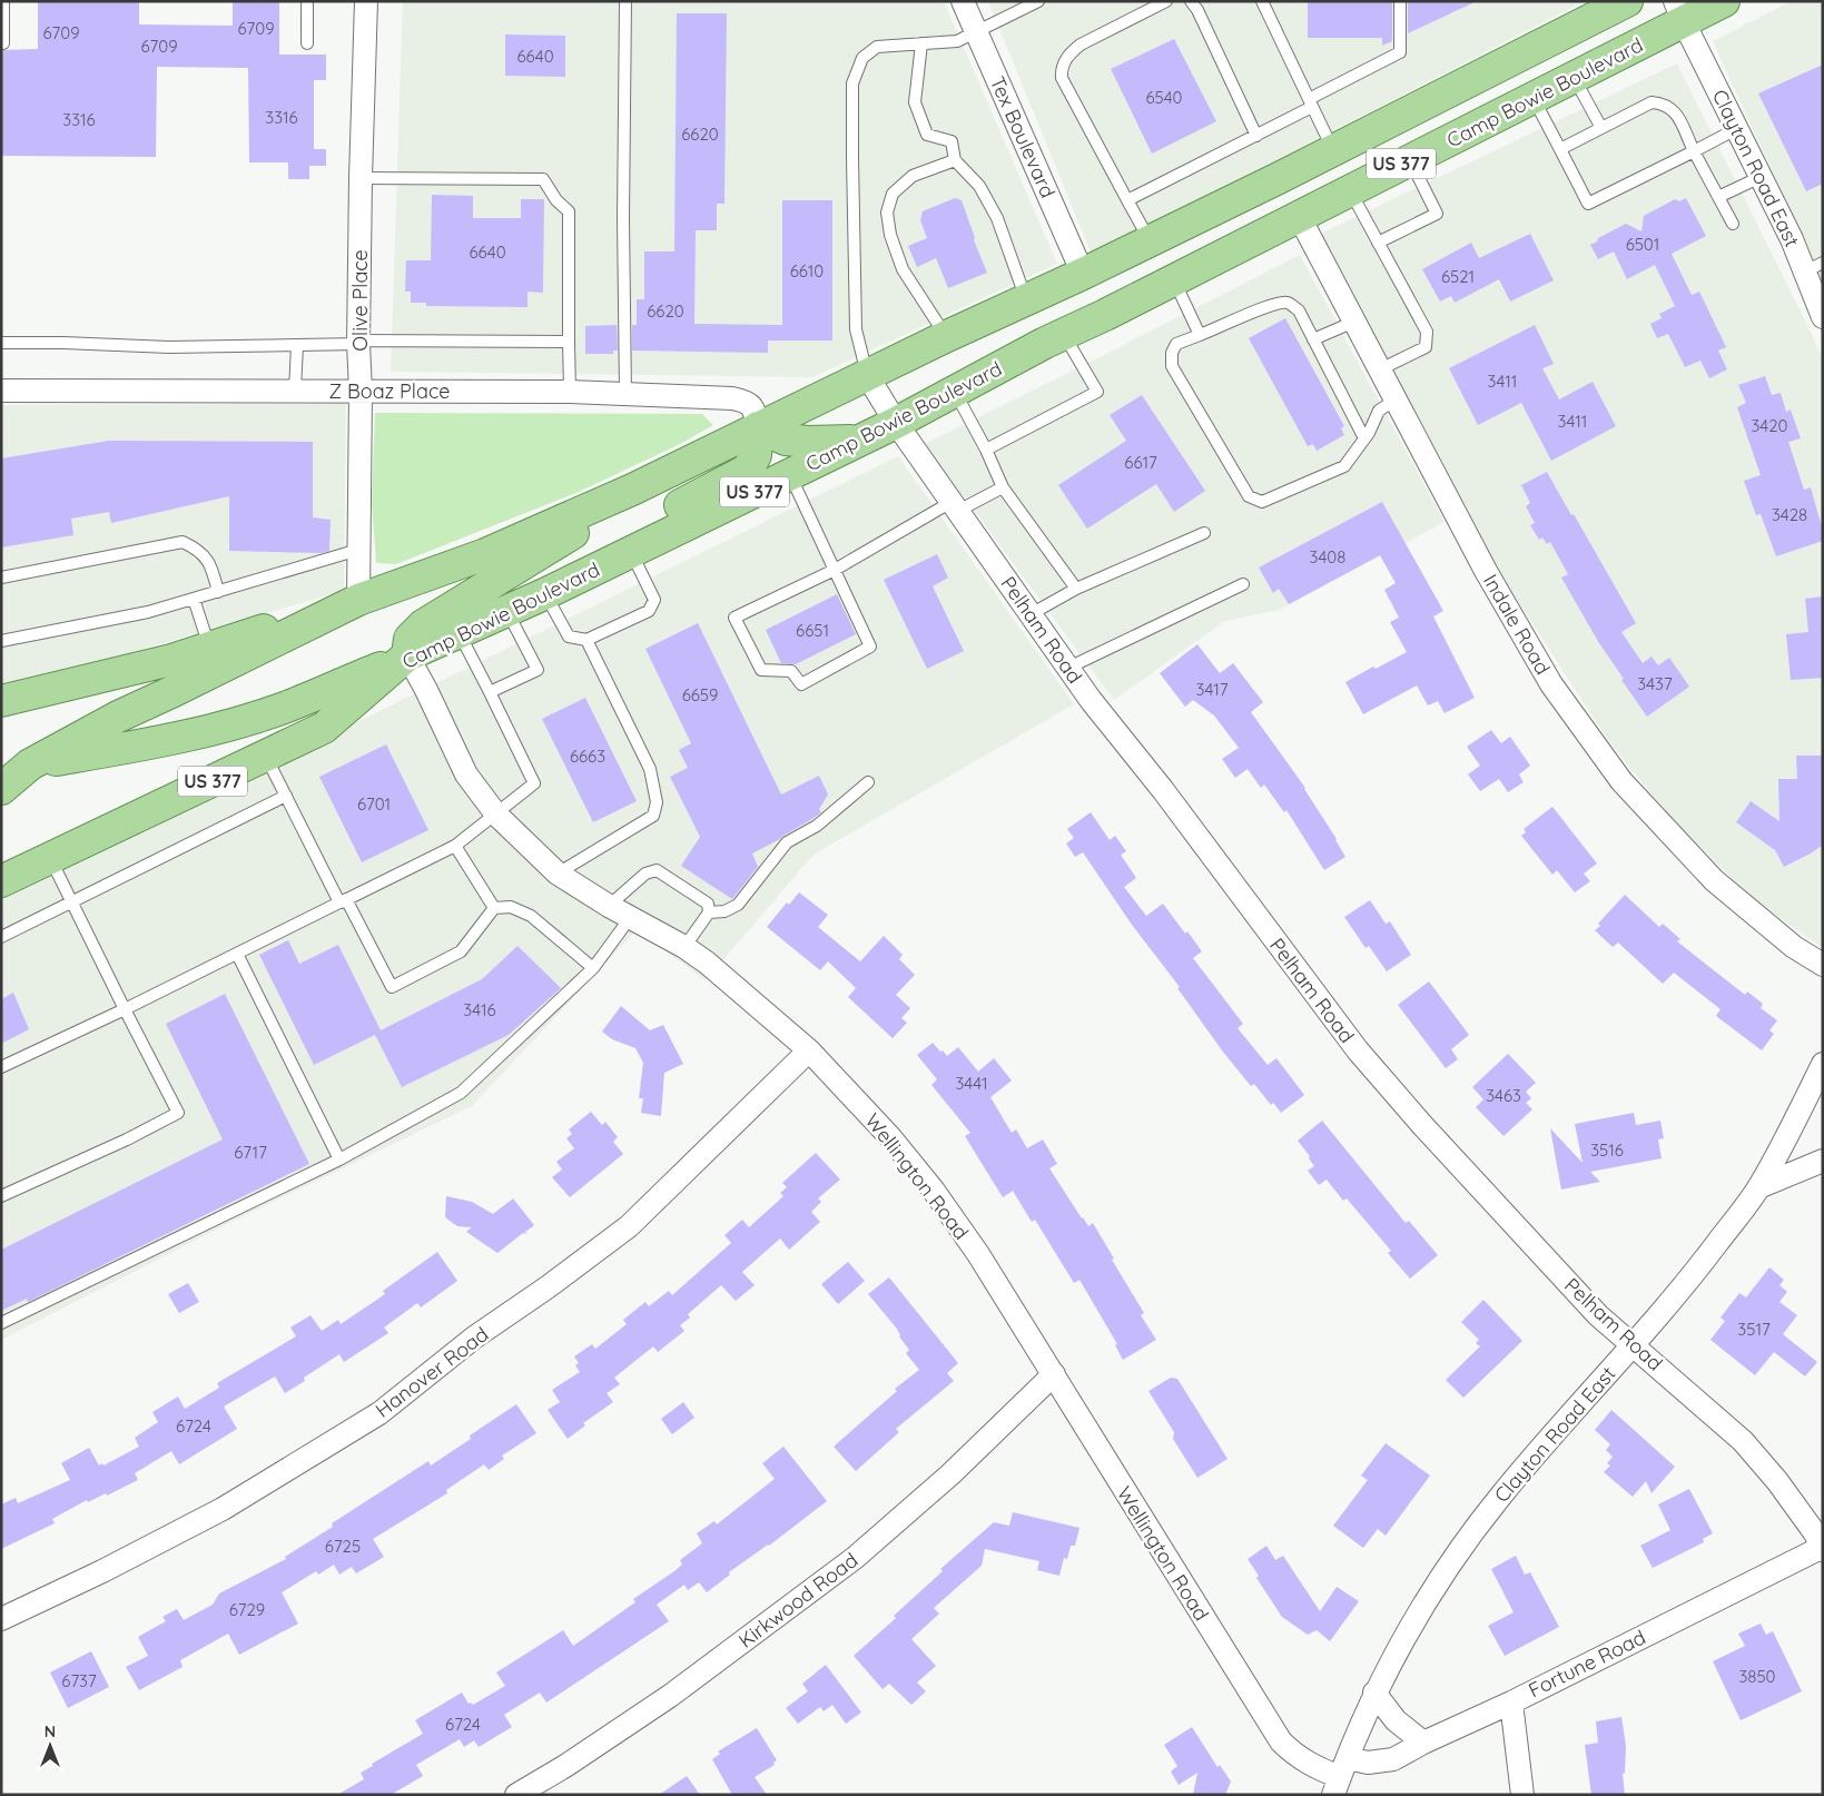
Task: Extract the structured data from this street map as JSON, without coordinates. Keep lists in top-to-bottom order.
{
  "streets": {
    "main road": ["Camp Bowie Boulevard", "US 377"],
    "street": [
      "Tex Boulevard",
      "Clayton Road East",
      "Olive Place",
      "Z Boaz Place",
      "Indale Road",
      "Pelham Road",
      "Wellington Road",
      "Hanover Road",
      "Kirkwood Road",
      "Fortune Road"
    ]
  },
  "crossings": [
    ["Camp Bowie Boulevard", "Clayton Road East"],
    ["Camp Bowie Boulevard", "Indale Road"],
    ["Camp Bowie Boulevard", "Pelham Road"],
    ["Camp Bowie Boulevard", "Wellington Road"],
    ["Tex Boulevard", "US 377"],
    ["US 377", "Olive Place"],
    ["US 377", "Z Boaz Place"],
    ["US 377", "Pelham Road"],
    ["Clayton Road East", "Pelham Road"],
    ["Clayton Road East", "Wellington Road"],
    ["Clayton Road East", "Fortune Road"],
    ["Olive Place", "Z Boaz Place"],
    ["Pelham Road", "Fortune Road"],
    ["Wellington Road", "Hanover Road"],
    ["Wellington Road", "Kirkwood Road"],
    ["Wellington Road", "Fortune Road"]
  ],
  "house_numbers": [
    "6709",
    "6709",
    "6709",
    "6640",
    "6540",
    "3316",
    "3316",
    "6620",
    "6501",
    "6640",
    "6610",
    "6521",
    "6620",
    "3411",
    "3411",
    "3420",
    "6617",
    "3428",
    "3408",
    "6651",
    "3437",
    "3417",
    "6659",
    "6663",
    "6701",
    "3416",
    "3441",
    "3463",
    "3516",
    "6717",
    "3517",
    "6724",
    "6725",
    "6729",
    "3850",
    "6737",
    "6724"
  ],
  "north": "top"
}
